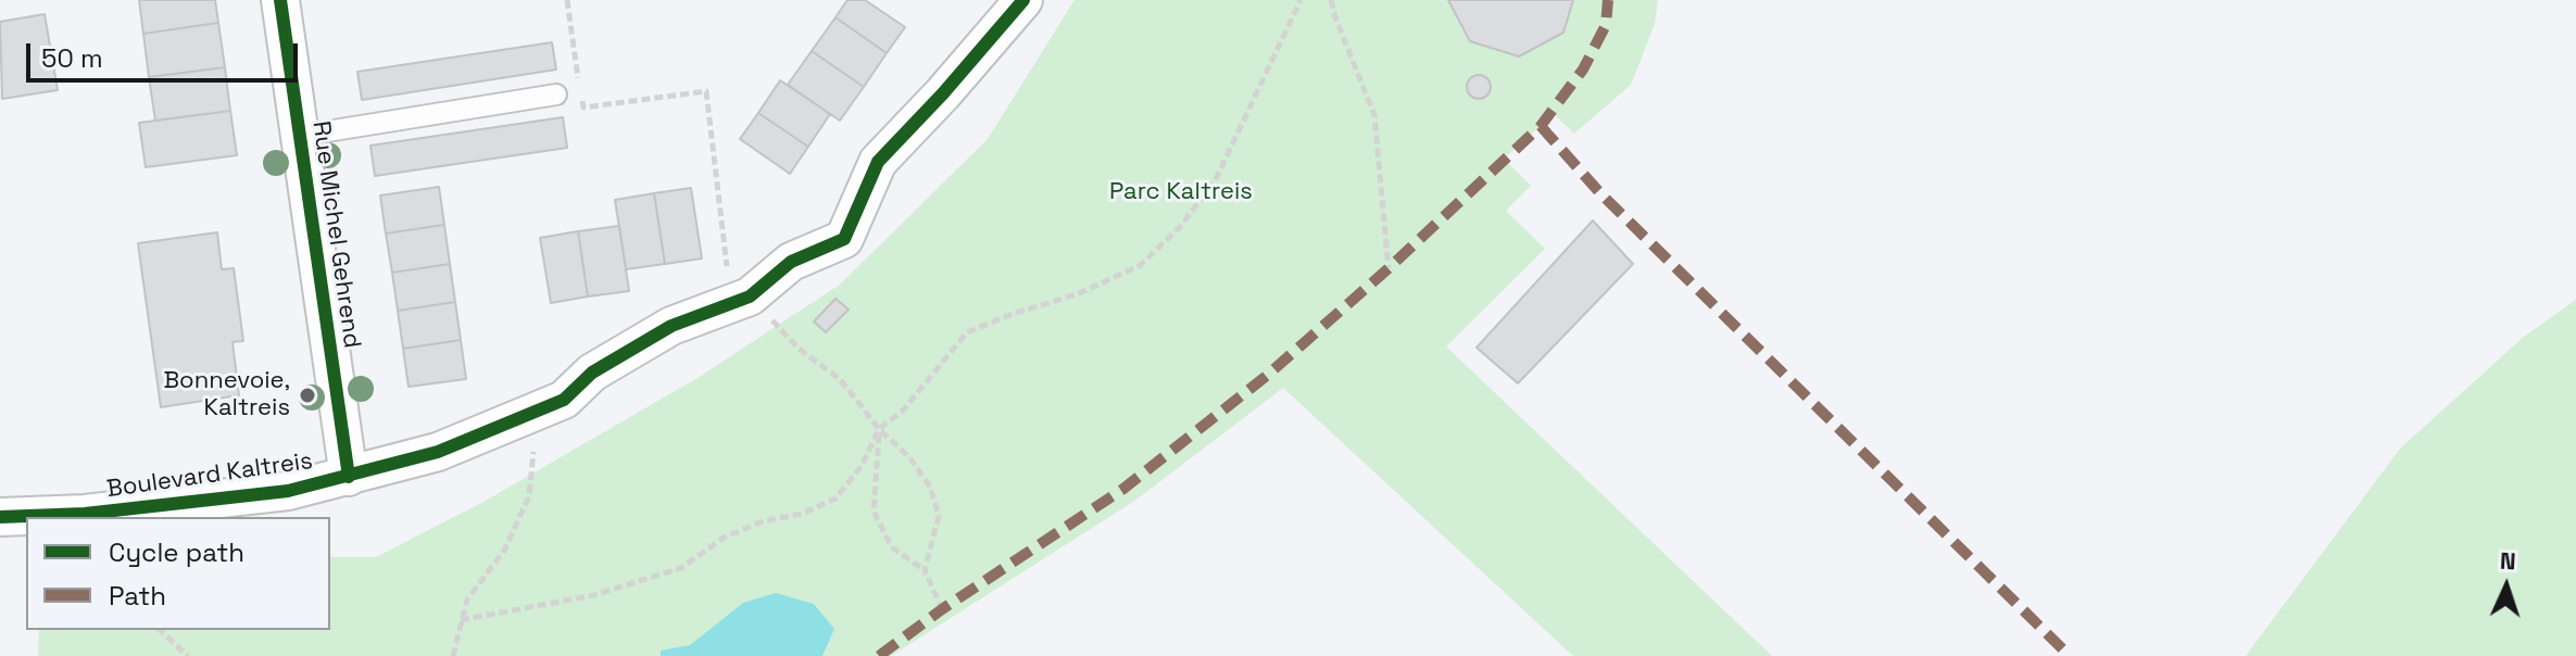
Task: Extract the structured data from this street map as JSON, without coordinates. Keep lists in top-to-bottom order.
{
  "streets": {
    "street": ["Rue Michel Gehrend", "Boulevard Kaltreis"]
  },
  "crossings": [
    ["Rue Michel Gehrend", "Boulevard Kaltreis"]
  ],
  "parks": ["Parc Kaltreis"],
  "places": ["Bonnevoie, Kaltreis"],
  "legend": ["Cycle path", "Path"],
  "scale_bar": "50 m",
  "north": "top"
}
